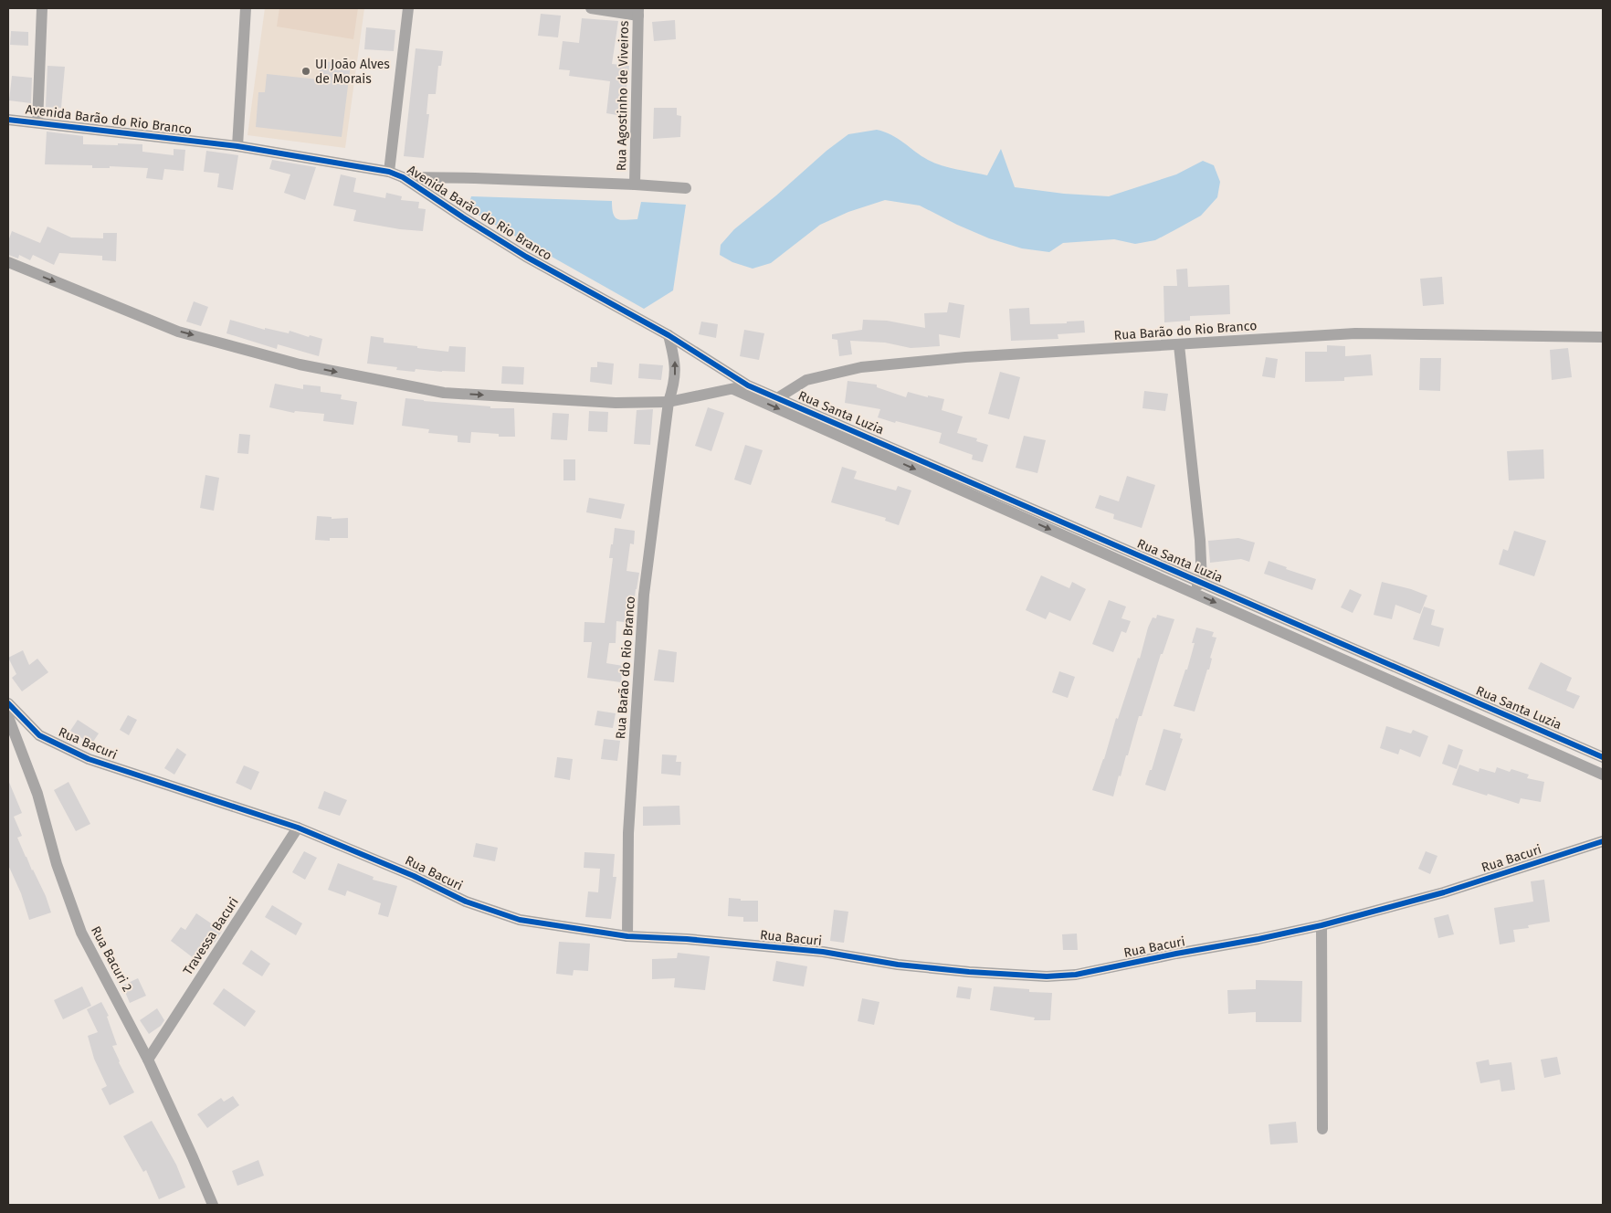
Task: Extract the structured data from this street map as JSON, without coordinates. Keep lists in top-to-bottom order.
{
  "streets": {
    "street": [
      "Rua Agostinho de Viveiros",
      "Avenida Barão do Rio Branco",
      "Rua Barão do Rio Branco",
      "Rua Santa Luzia",
      "Rua Bacuri",
      "Travessa Bacuri",
      "Rua Bacuri 2"
    ]
  },
  "crossings": [
    ["Rua Agostinho de Viveiros", "Avenida Barão do Rio Branco"],
    ["Avenida Barão do Rio Branco", "Rua Santa Luzia"],
    ["Rua Barão do Rio Branco", "Rua Santa Luzia"],
    ["Rua Barão do Rio Branco", "Rua Bacuri"],
    ["Rua Bacuri", "Travessa Bacuri"],
    ["Travessa Bacuri", "Rua Bacuri 2"]
  ],
  "places": ["UI João Alves de Morais"]
}
